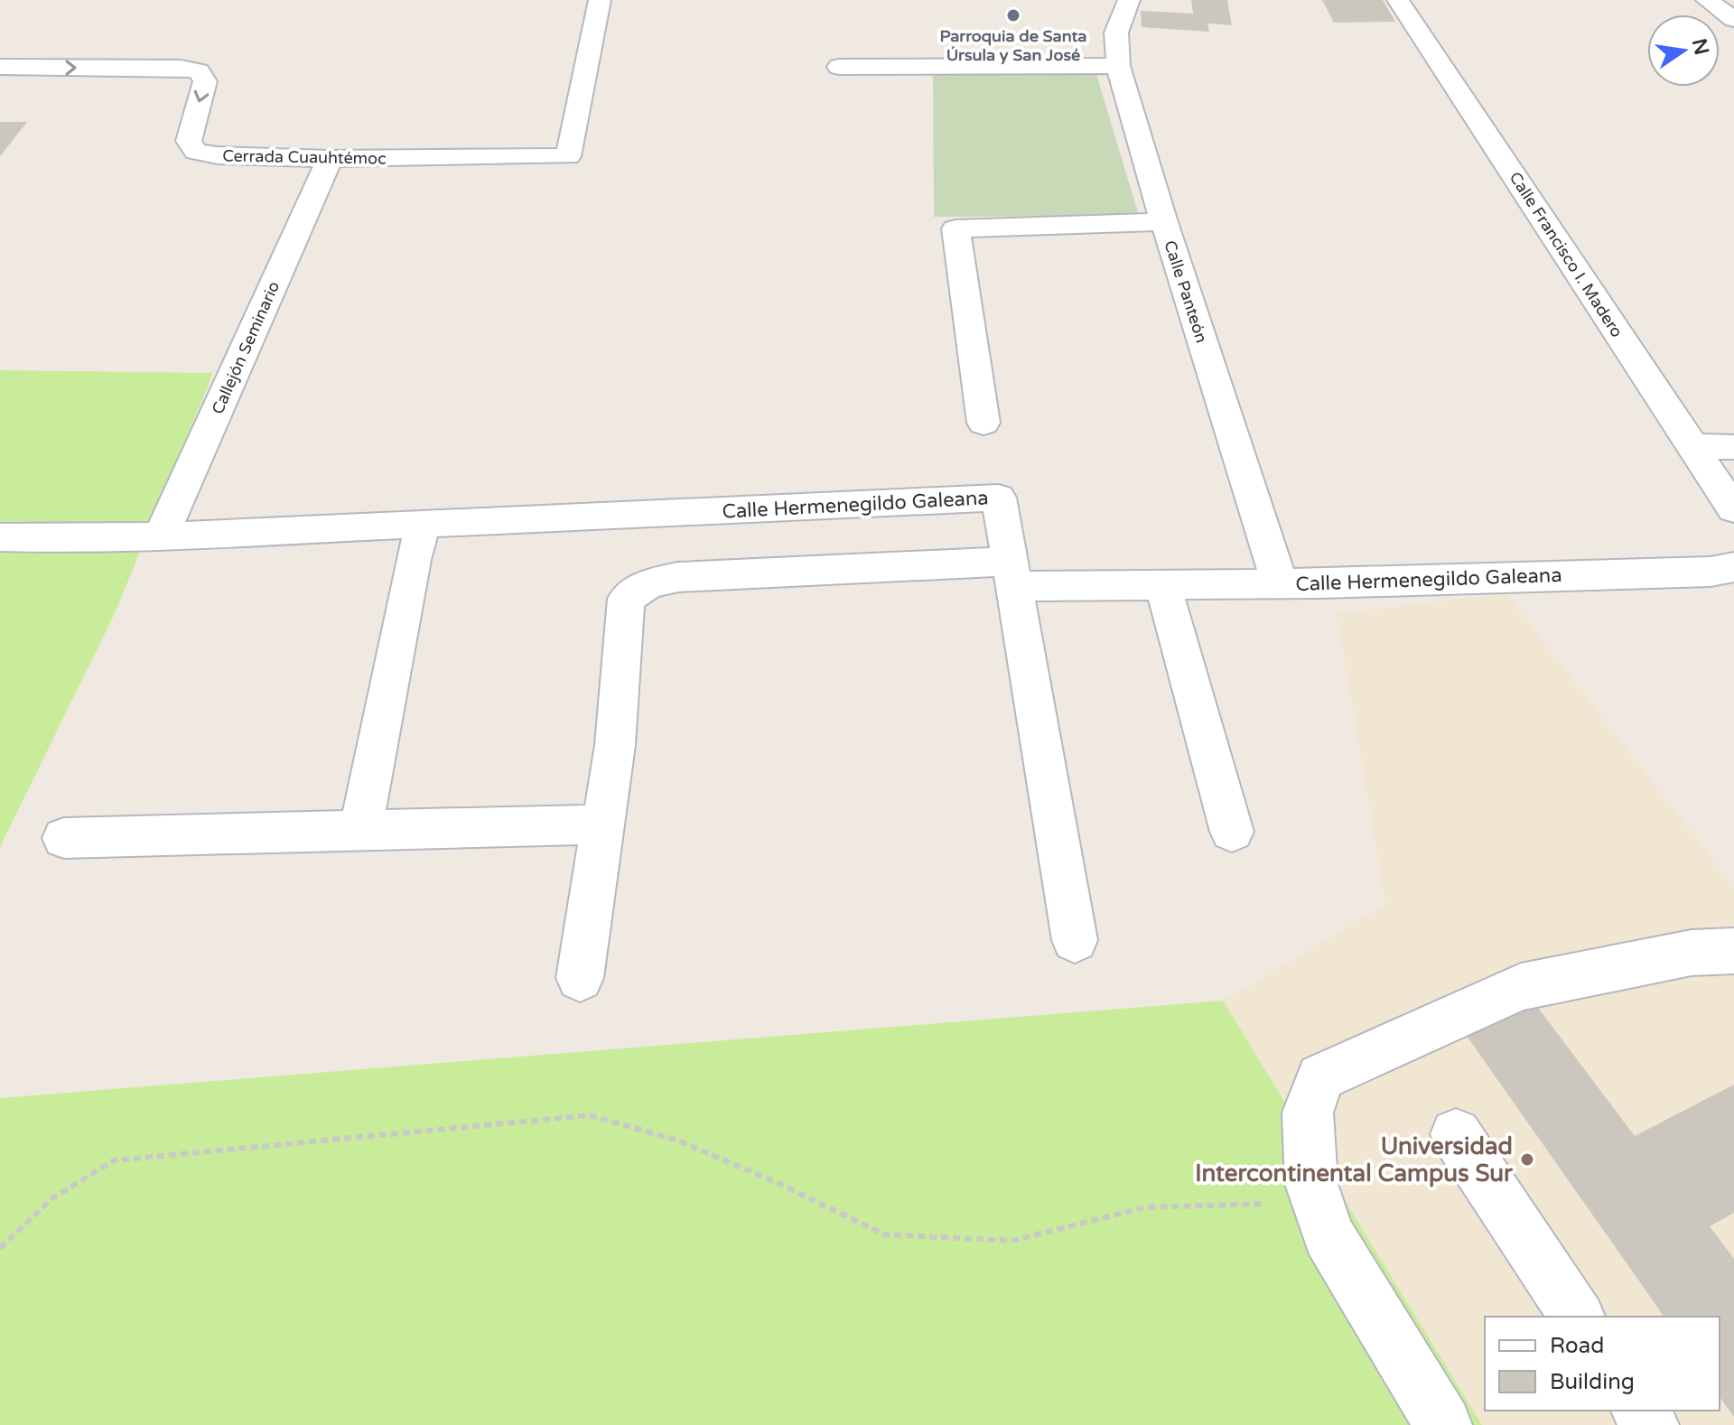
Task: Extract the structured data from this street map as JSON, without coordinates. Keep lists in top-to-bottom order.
{
  "streets": {
    "street": [
      "Cerrada Cuauhtémoc",
      "Calle Francisco I. Madero",
      "Calle Panteón",
      "Callejón Seminario",
      "Calle Hermenegildo Galeana"
    ]
  },
  "crossings": [
    ["Cerrada Cuauhtémoc", "Callejón Seminario"],
    ["Calle Panteón", "Calle Hermenegildo Galeana"],
    ["Callejón Seminario", "Calle Hermenegildo Galeana"]
  ],
  "one_way": ["Cerrada Cuauhtémoc"],
  "places": ["Parroquia de Santa Úrsula y San José", "Universidad Intercontinental Campus Sur"],
  "legend": ["Road", "Building"],
  "north": "right"
}
